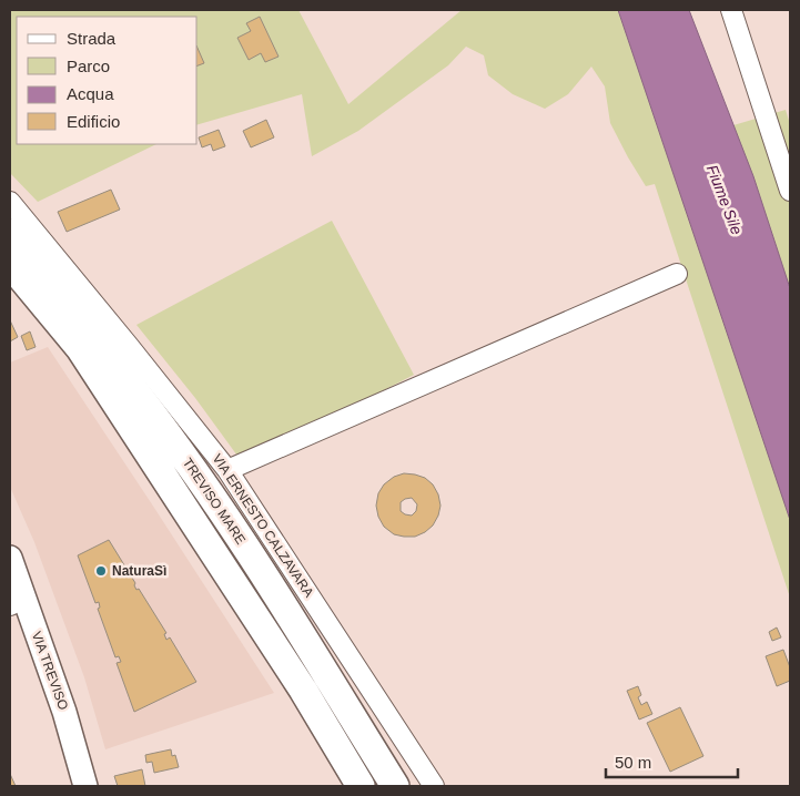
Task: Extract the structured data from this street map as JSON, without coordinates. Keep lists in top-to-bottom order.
{
  "streets": {
    "highway": ["TREVISO MARE"],
    "main road": ["VIA TREVISO"],
    "street": ["VIA ERNESTO CALZAVARA"]
  },
  "water": ["Fiume Sile"],
  "places": ["NaturaSì"],
  "legend": [
    "Strada",
    "Parco",
    "Acqua",
    "Edificio"
  ],
  "scale_bar": "50 m"
}
